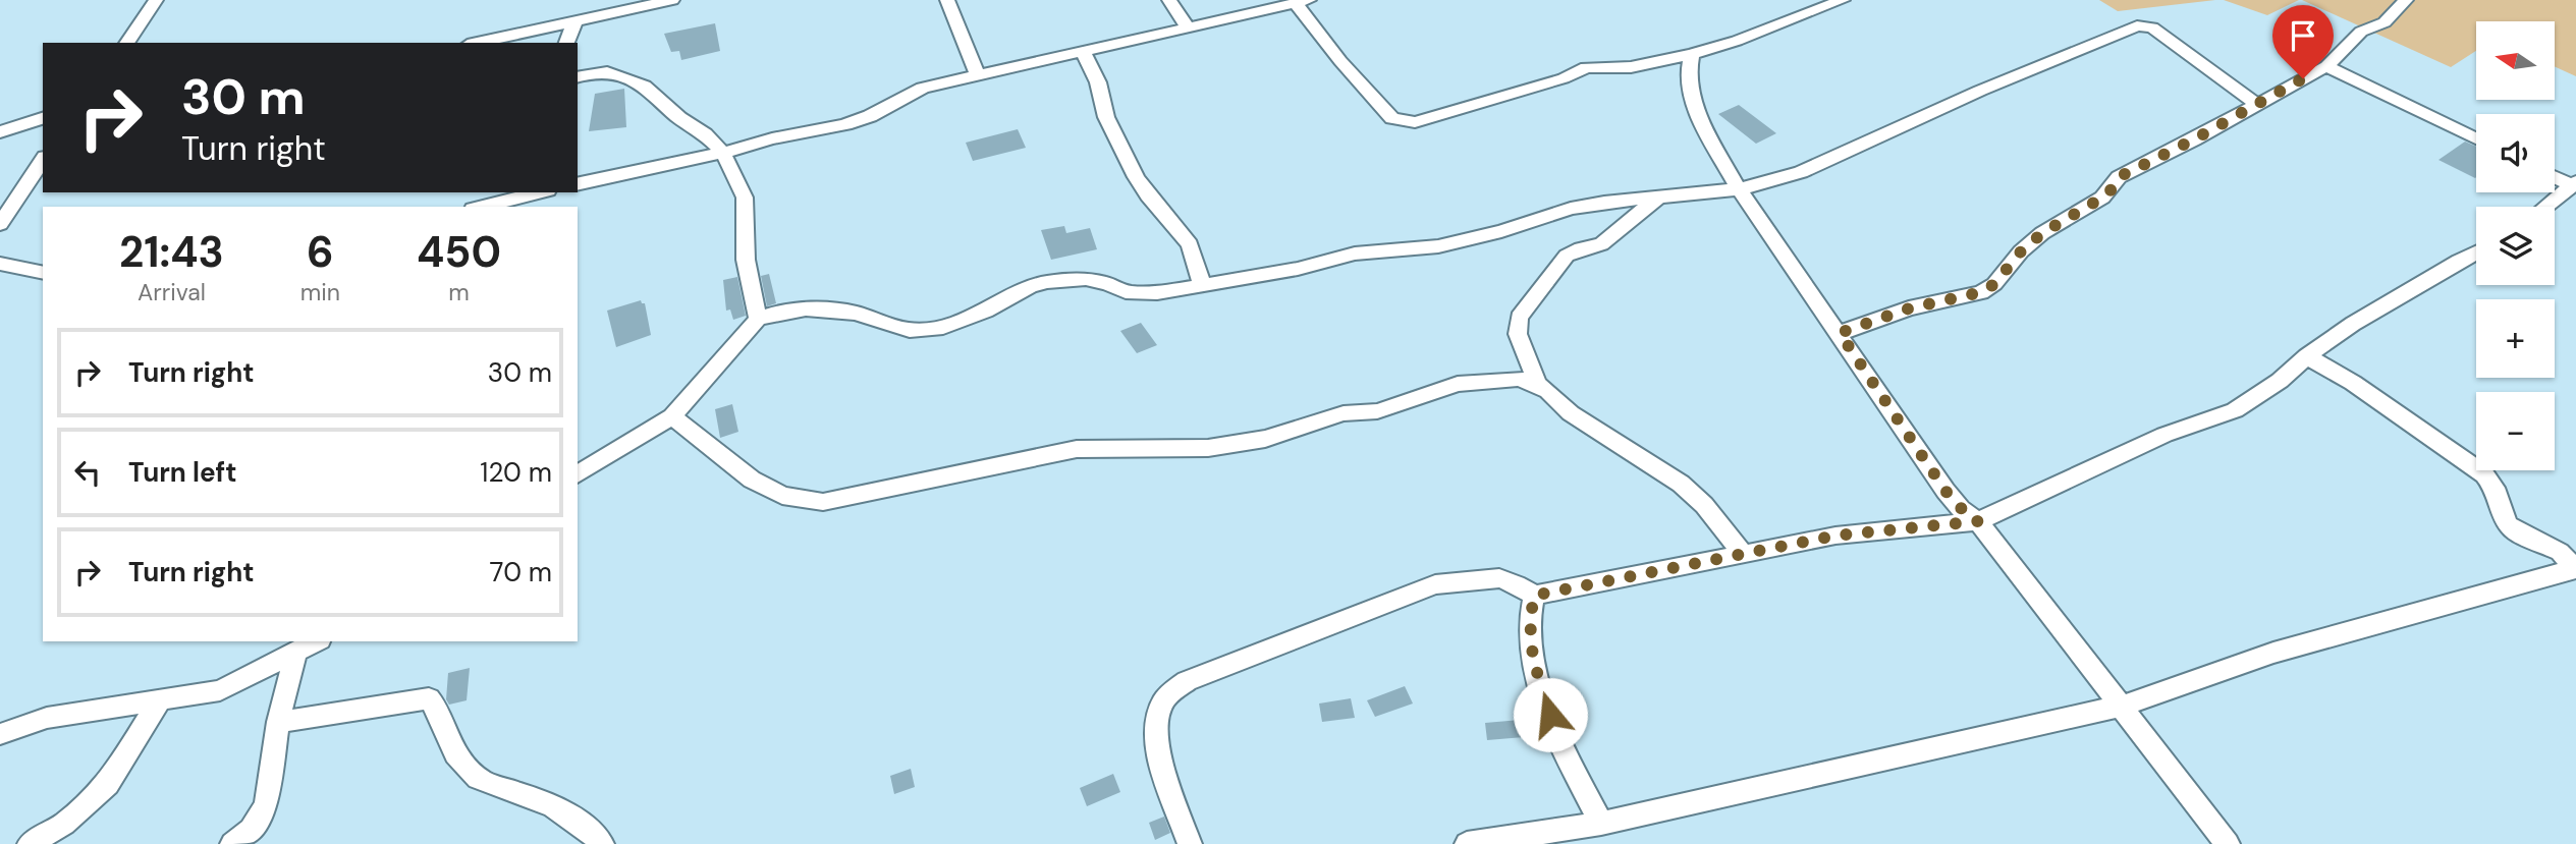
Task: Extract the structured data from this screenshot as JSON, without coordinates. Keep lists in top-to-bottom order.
{
  "north": "left",
  "page": {
    "map_buttons": ["+", "−"],
    "turn": ["30 m", "Turn right"],
    "eta": [
      "21:43",
      "Arrival",
      "6",
      "min",
      "450",
      "m"
    ],
    "list": [
      {
        "name": "Turn right",
        "value": "30 m"
      },
      {
        "name": "Turn left",
        "value": "120 m"
      },
      {
        "name": "Turn right",
        "value": "70 m"
      }
    ]
  }
}
